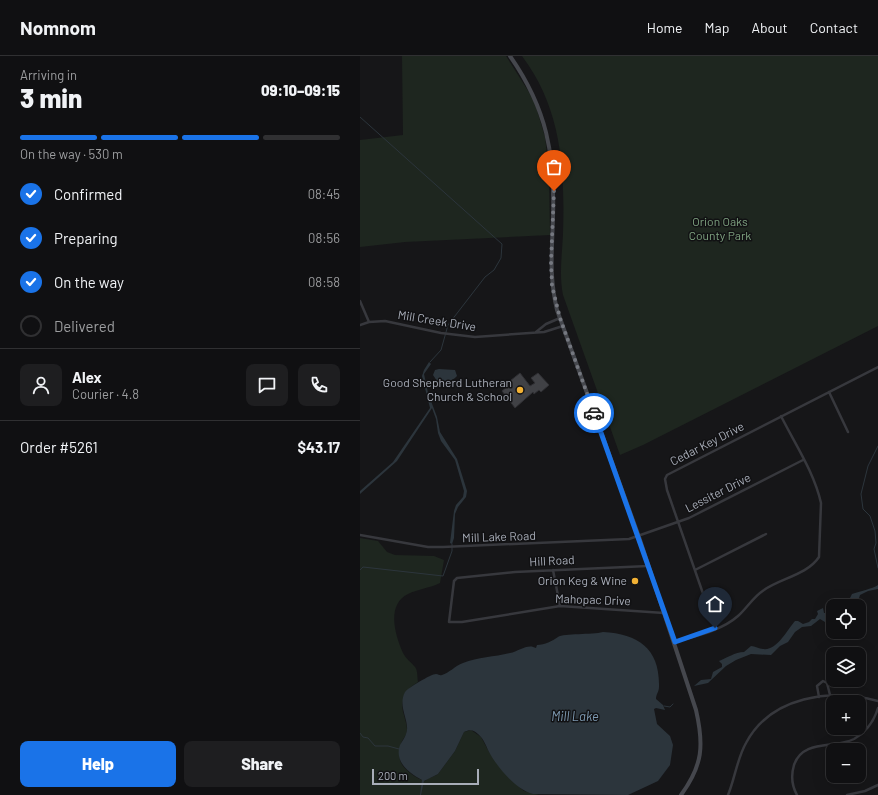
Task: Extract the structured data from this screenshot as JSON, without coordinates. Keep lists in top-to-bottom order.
{
  "streets": {
    "street": [
      "Mill Creek Drive",
      "Cedar Key Drive",
      "Lessiter Drive",
      "Mill Lake Road",
      "Hill Road",
      "Mahopac Drive"
    ]
  },
  "crossings": [
    ["Cedar Key Drive", "Lessiter Drive"],
    ["Lessiter Drive", "Mill Lake Road"],
    ["Hill Road", "Mahopac Drive"]
  ],
  "water": ["Mill Lake"],
  "parks": ["Orion Oaks County Park"],
  "places": ["Good Shepherd Lutheran Church & School", "Orion Keg & Wine"],
  "scale_bar": "200 m",
  "page": {
    "header": "Nomnom",
    "nav": [
      "Home",
      "Map",
      "About",
      "Contact"
    ],
    "heading": ["3 min", "Arriving in", "09:10–09:15"],
    "panel": [
      "Alex",
      "Courier · 4.8",
      "Order #5261",
      "$43.17"
    ],
    "bar": "On the way · 530 m",
    "list": [
      ["Confirmed", "08:45"],
      ["Preparing", "08:56"],
      ["On the way", "08:58"],
      "Delivered"
    ],
    "map_buttons": ["+", "−"],
    "buttons": ["Help", "Share"],
    "scale": "200 m"
  }
}
